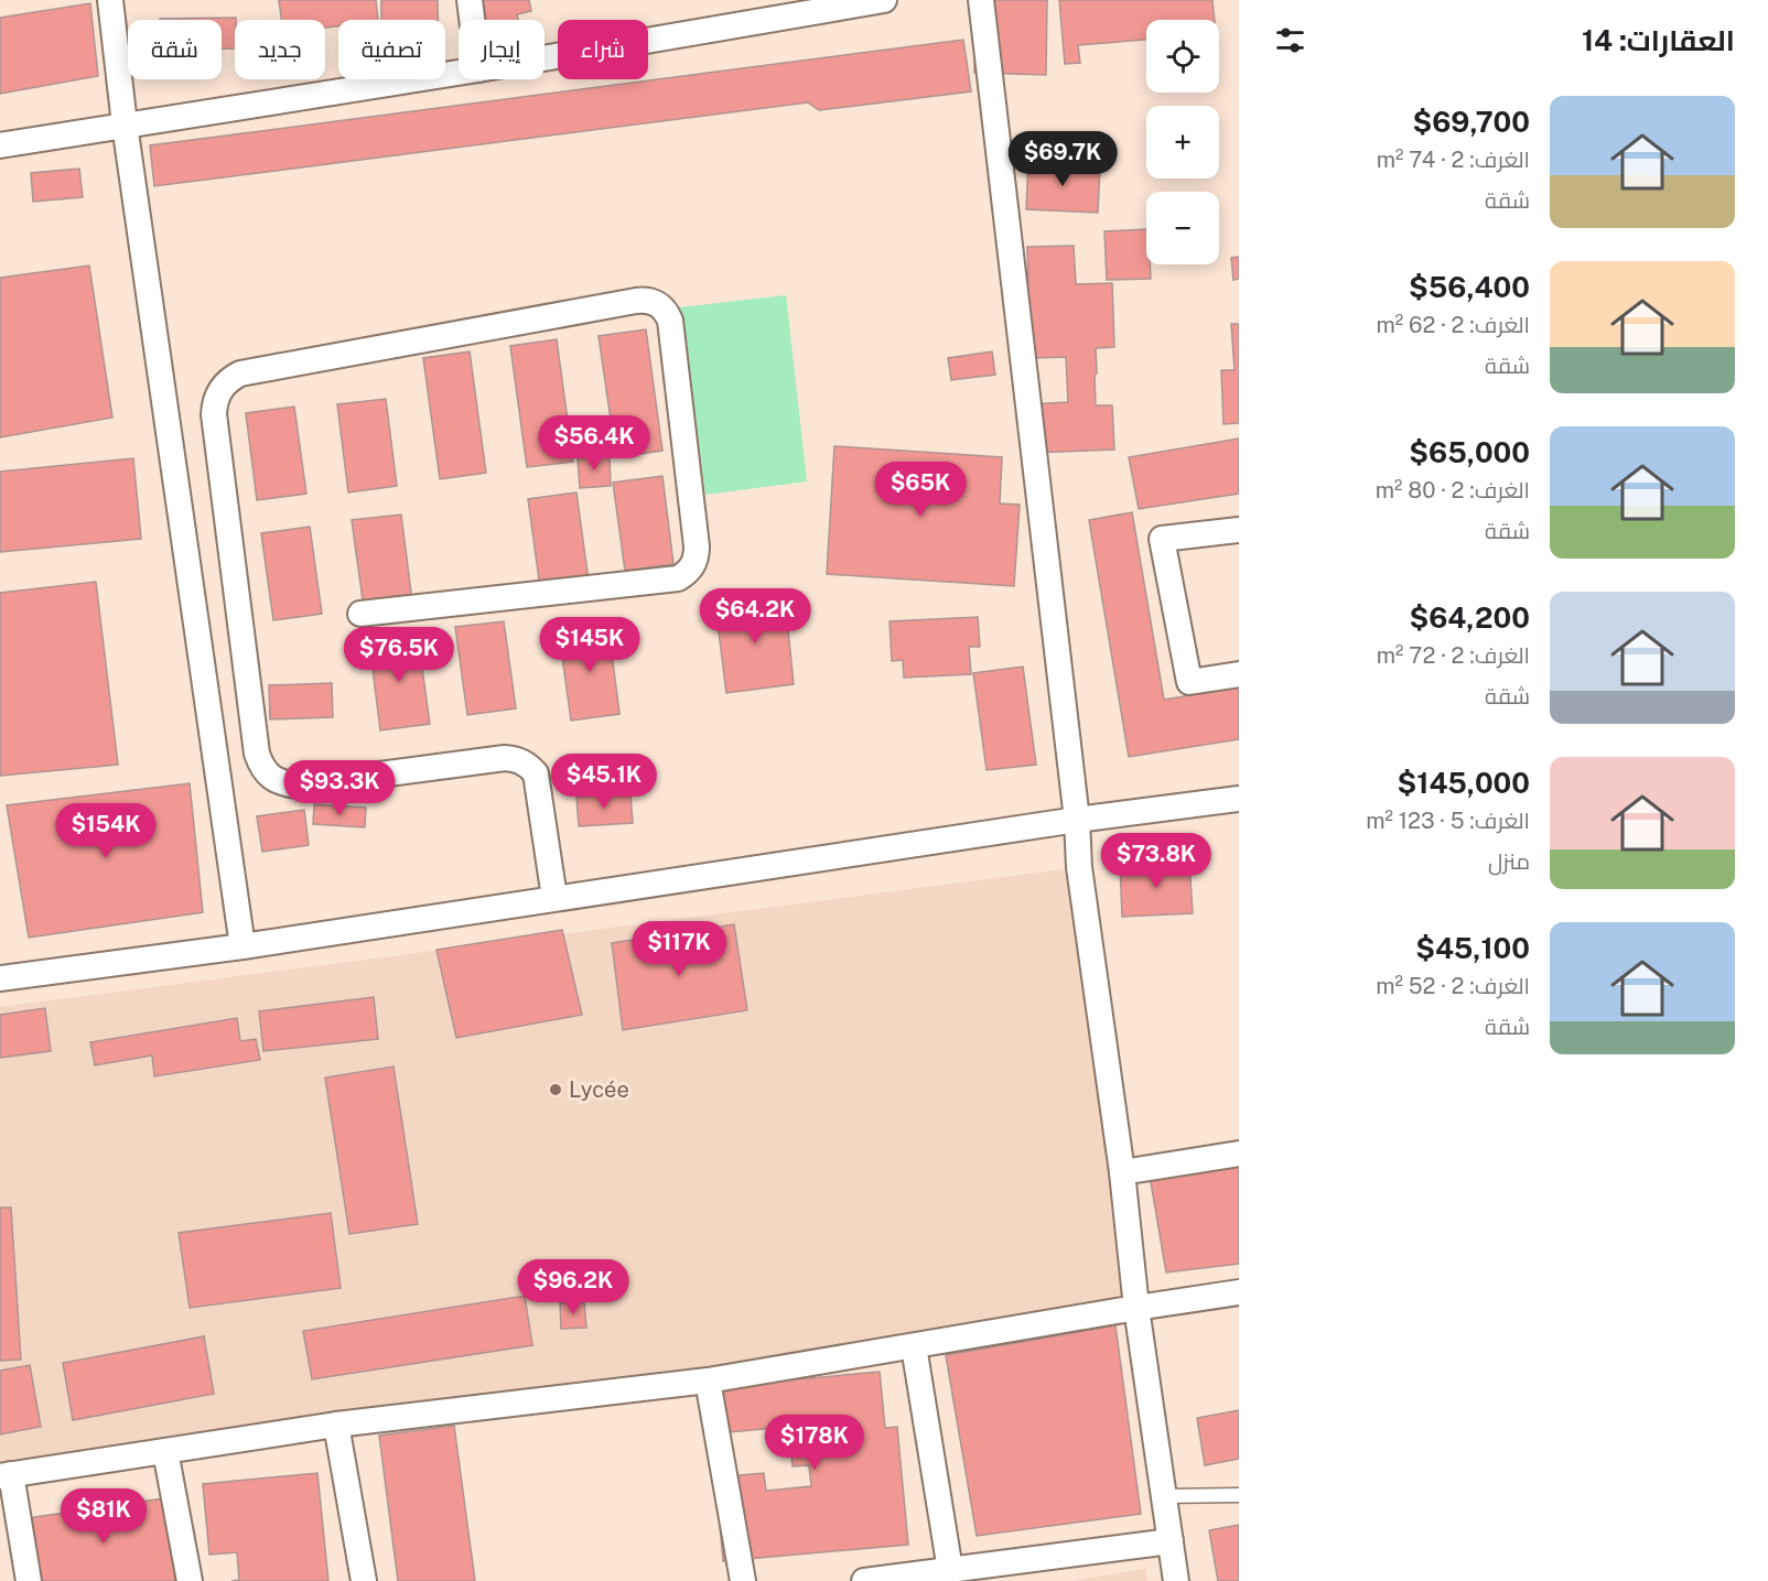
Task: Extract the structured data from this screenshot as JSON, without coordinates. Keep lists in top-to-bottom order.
{
  "places": ["Lycée"],
  "page": {
    "heading": "العقارات: 14",
    "map_buttons": ["+", "−"],
    "chip": [
      "شراء",
      "إيجار",
      "تصفية",
      "جديد",
      "شقة"
    ],
    "list": [
      {
        "name": "$69,700",
        "note": "الغرف: 2 · 74 m² · شقة"
      },
      {
        "name": "$56,400",
        "note": "الغرف: 2 · 62 m² · شقة"
      },
      {
        "name": "$65,000",
        "note": "الغرف: 2 · 80 m² · شقة"
      },
      {
        "name": "$64,200",
        "note": "الغرف: 2 · 72 m² · شقة"
      },
      {
        "name": "$145,000",
        "note": "الغرف: 5 · 123 m² · منزل"
      },
      {
        "name": "$45,100",
        "note": "الغرف: 2 · 52 m² · شقة"
      }
    ],
    "price": [
      "$69.7K",
      "$56.4K",
      "$65K",
      "$64.2K",
      "$145K",
      "$76.5K",
      "$45.1K",
      "$93.3K",
      "$154K",
      "$73.8K",
      "$117K",
      "$96.2K",
      "$178K",
      "$81K"
    ]
  }
}
